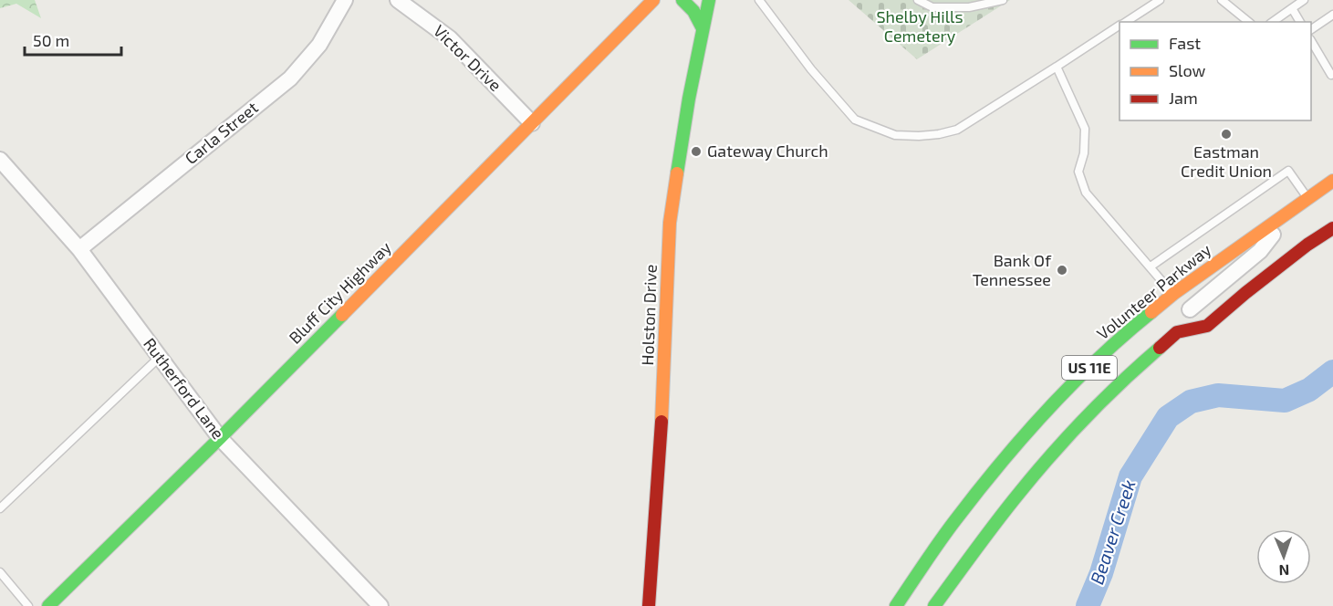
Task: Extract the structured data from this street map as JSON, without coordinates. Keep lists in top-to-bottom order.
{
  "streets": {
    "main road": [
      "Volunteer Parkway",
      "Bluff City Highway",
      "Holston Drive",
      "US 11E"
    ],
    "street": ["Victor Drive", "Carla Street", "Rutherford Lane"]
  },
  "crossings": [
    ["Victor Drive", "Bluff City Highway"],
    ["Carla Street", "Rutherford Lane"],
    ["Bluff City Highway", "Rutherford Lane"]
  ],
  "water": ["Beaver Creek"],
  "parks": ["Shelby Hills Cemetery"],
  "places": ["Eastman Credit Union", "Gateway Church", "Bank Of Tennessee"],
  "legend": ["Fast", "Slow", "Jam"],
  "scale_bar": "50 m",
  "north": "bottom"
}
